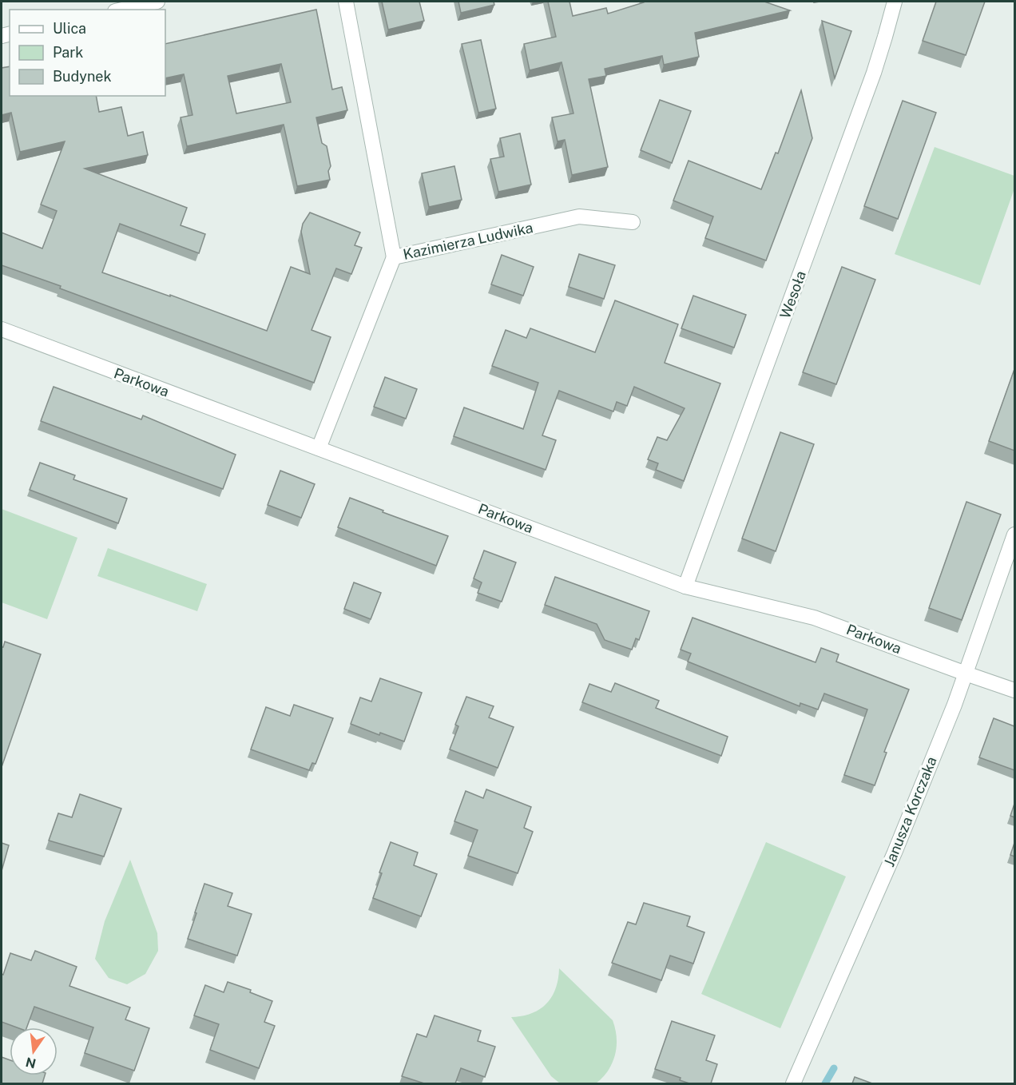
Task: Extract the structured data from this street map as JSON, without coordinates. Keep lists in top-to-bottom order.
{
  "streets": {
    "street": [
      "Kazimierza Ludwika",
      "Wesoła",
      "Parkowa",
      "Janusza Korczaka"
    ]
  },
  "crossings": [
    ["Kazimierza Ludwika", "Parkowa"],
    ["Wesoła", "Parkowa"],
    ["Parkowa", "Janusza Korczaka"]
  ],
  "legend": ["Ulica", "Park", "Budynek"],
  "north": "bottom"
}
